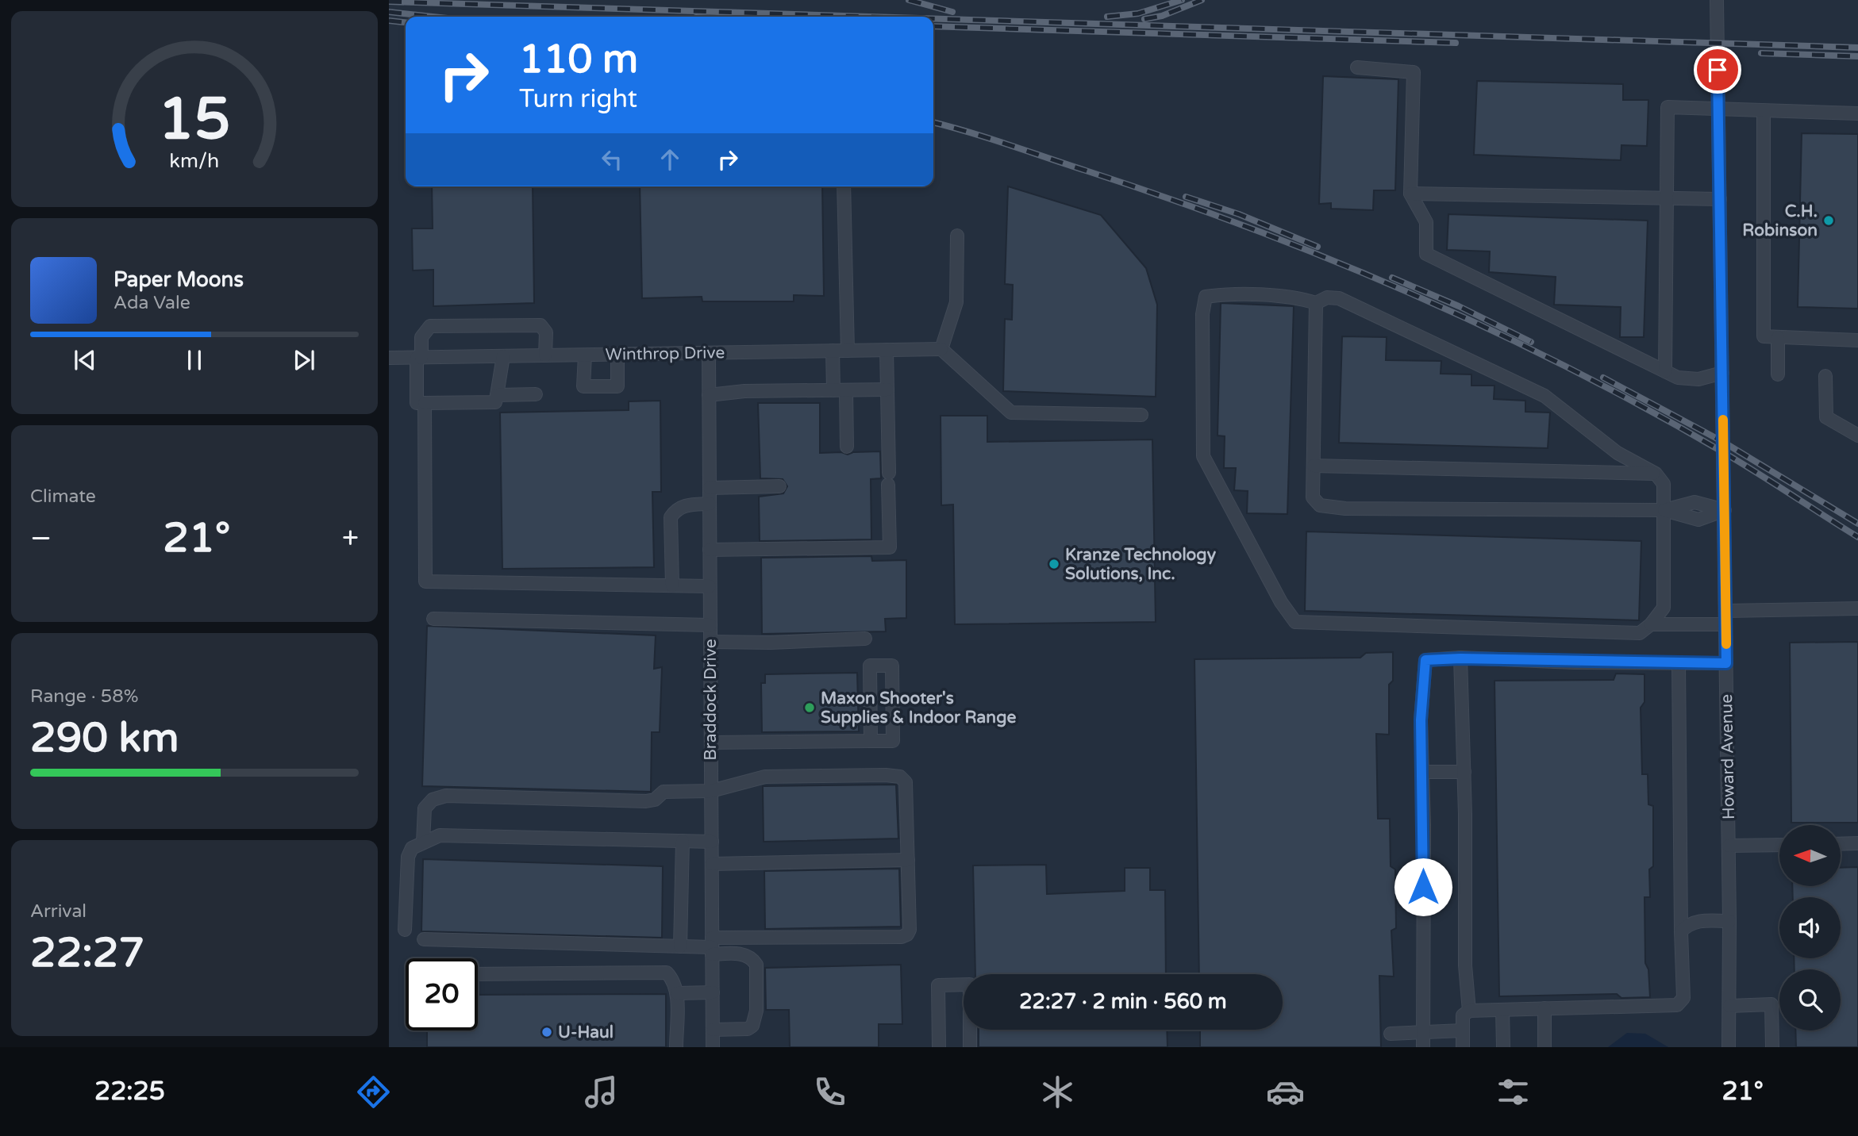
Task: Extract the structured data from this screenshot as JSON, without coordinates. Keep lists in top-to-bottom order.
{
  "streets": {
    "street": ["Winthrop Drive", "Braddock Drive", "Howard Avenue"]
  },
  "crossings": [
    ["Winthrop Drive", "Braddock Drive"]
  ],
  "places": [
    "C.H. Robinson",
    "Kranze Technology Solutions, Inc.",
    "Maxon Shooter's Supplies & Indoor Range",
    "U-Haul"
  ],
  "north": "left",
  "page": {
    "turn": ["110 m", "Turn right"],
    "song": ["Paper Moons", "Ada Vale"],
    "tile": [
      "Climate",
      ["Range · 58%", "290 km"],
      ["Arrival", "22:27"]
    ],
    "heat": ["−", "21°", "+"],
    "limit": "20",
    "trip": "22:27 · 2 min · 560 m",
    "tabs": ["22:25", "21°"],
    "gauge": ["15", "km/h"]
  }
}
